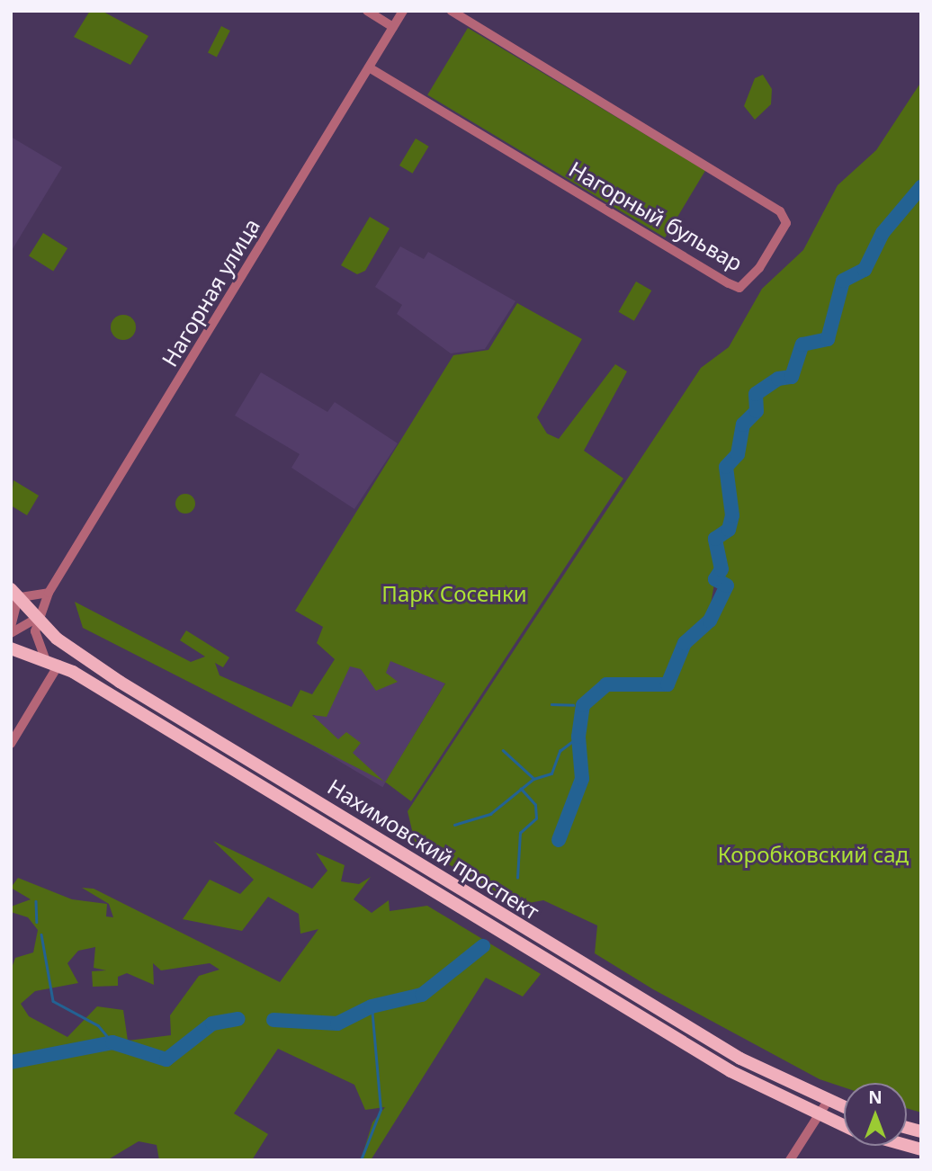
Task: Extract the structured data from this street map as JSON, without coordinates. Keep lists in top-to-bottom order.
{
  "streets": {
    "main road": ["Нахимовский проспект"],
    "street": ["Нагорный бульвар", "Нагорная улица"]
  },
  "crossings": [
    ["Нагорный бульвар", "Нагорная улица"],
    ["Нагорная улица", "Нахимовский проспект"]
  ],
  "parks": ["Парк Сосенки", "Коробковский сад"],
  "north": "top"
}
